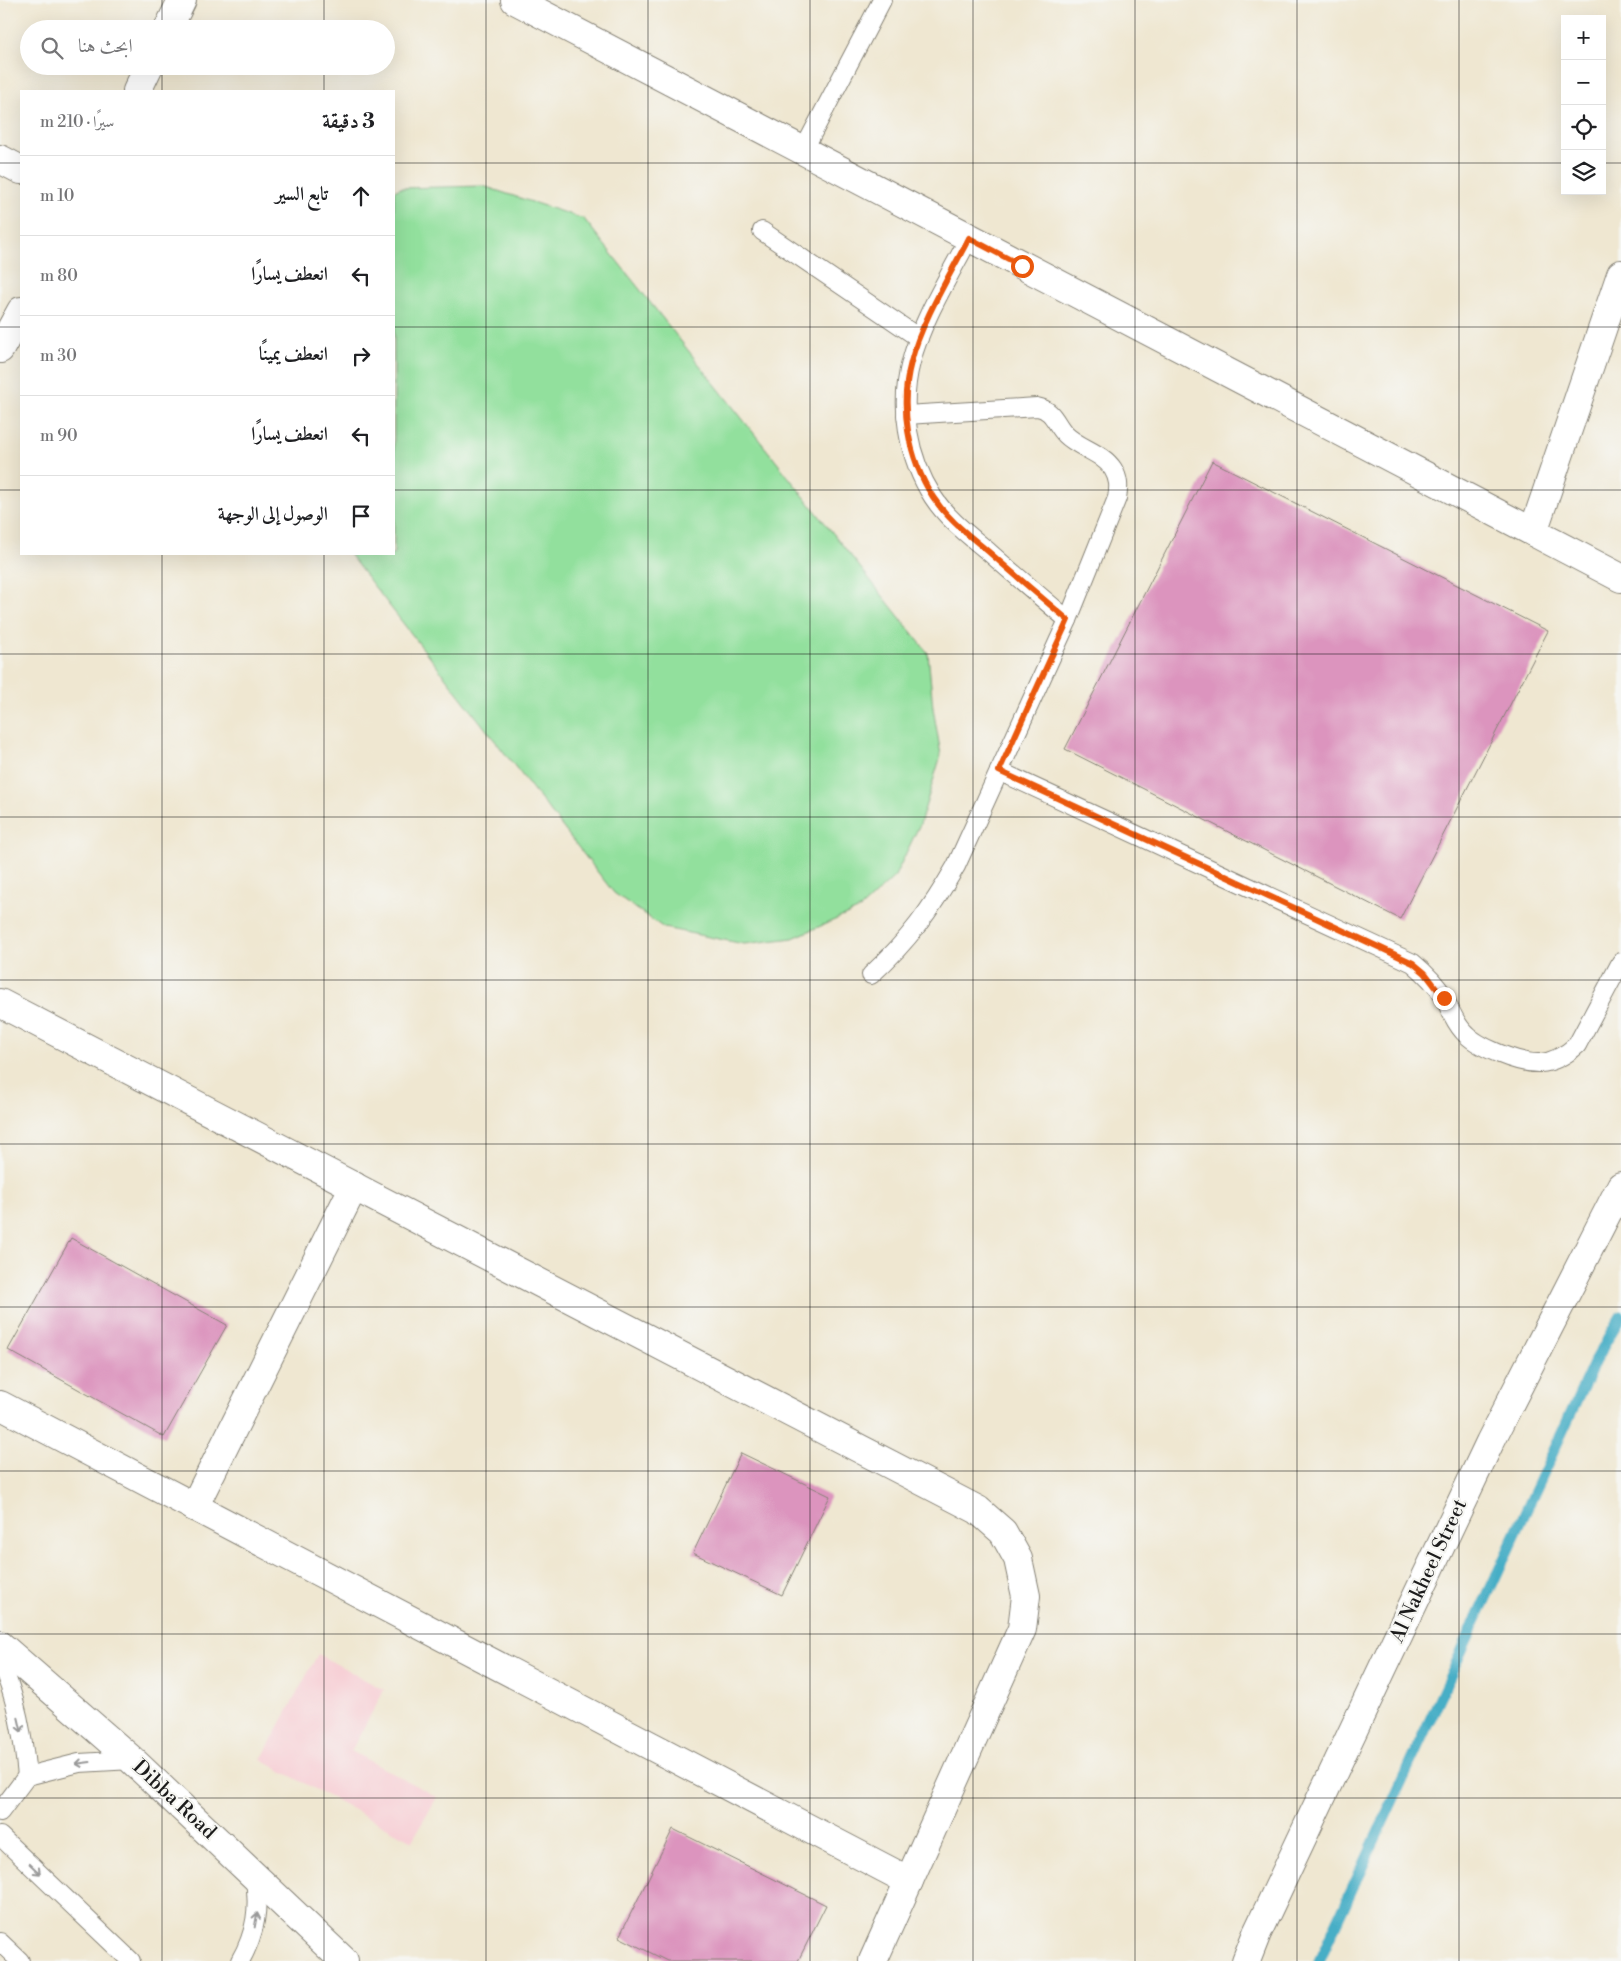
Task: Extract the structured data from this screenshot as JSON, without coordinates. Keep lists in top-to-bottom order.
{
  "streets": {
    "street": ["Al Nakheel Street", "Dibba Road"]
  },
  "page": {
    "map_buttons": ["+", "−"],
    "search": "ابحث هنا",
    "heading": ["3 دقيقة", "سيرًا · 210 m"],
    "list": [
      ["تابع السير", "10 m"],
      ["انعطف يسارًا", "80 m"],
      ["انعطف يمينًا", "30 m"],
      ["انعطف يسارًا", "90 m"],
      "الوصول إلى الوجهة"
    ]
  }
}
